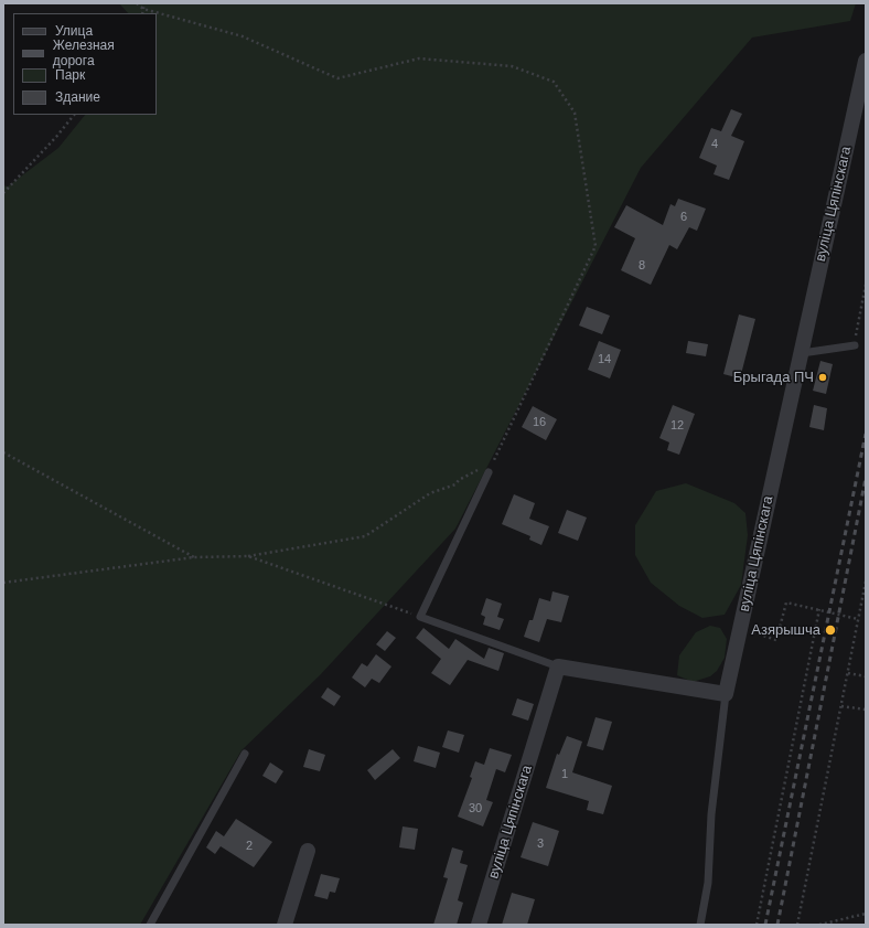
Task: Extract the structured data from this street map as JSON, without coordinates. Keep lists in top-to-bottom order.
{
  "streets": {
    "street": ["вуліца Цяпінскага"]
  },
  "places": ["Брыгада ПЧ", "Азярышча"],
  "house_numbers": [
    "4",
    "6",
    "8",
    "14",
    "16",
    "12",
    "1",
    "30",
    "3",
    "2"
  ],
  "legend": [
    "Улица",
    "Железная дорога",
    "Парк",
    "Здание"
  ]
}
